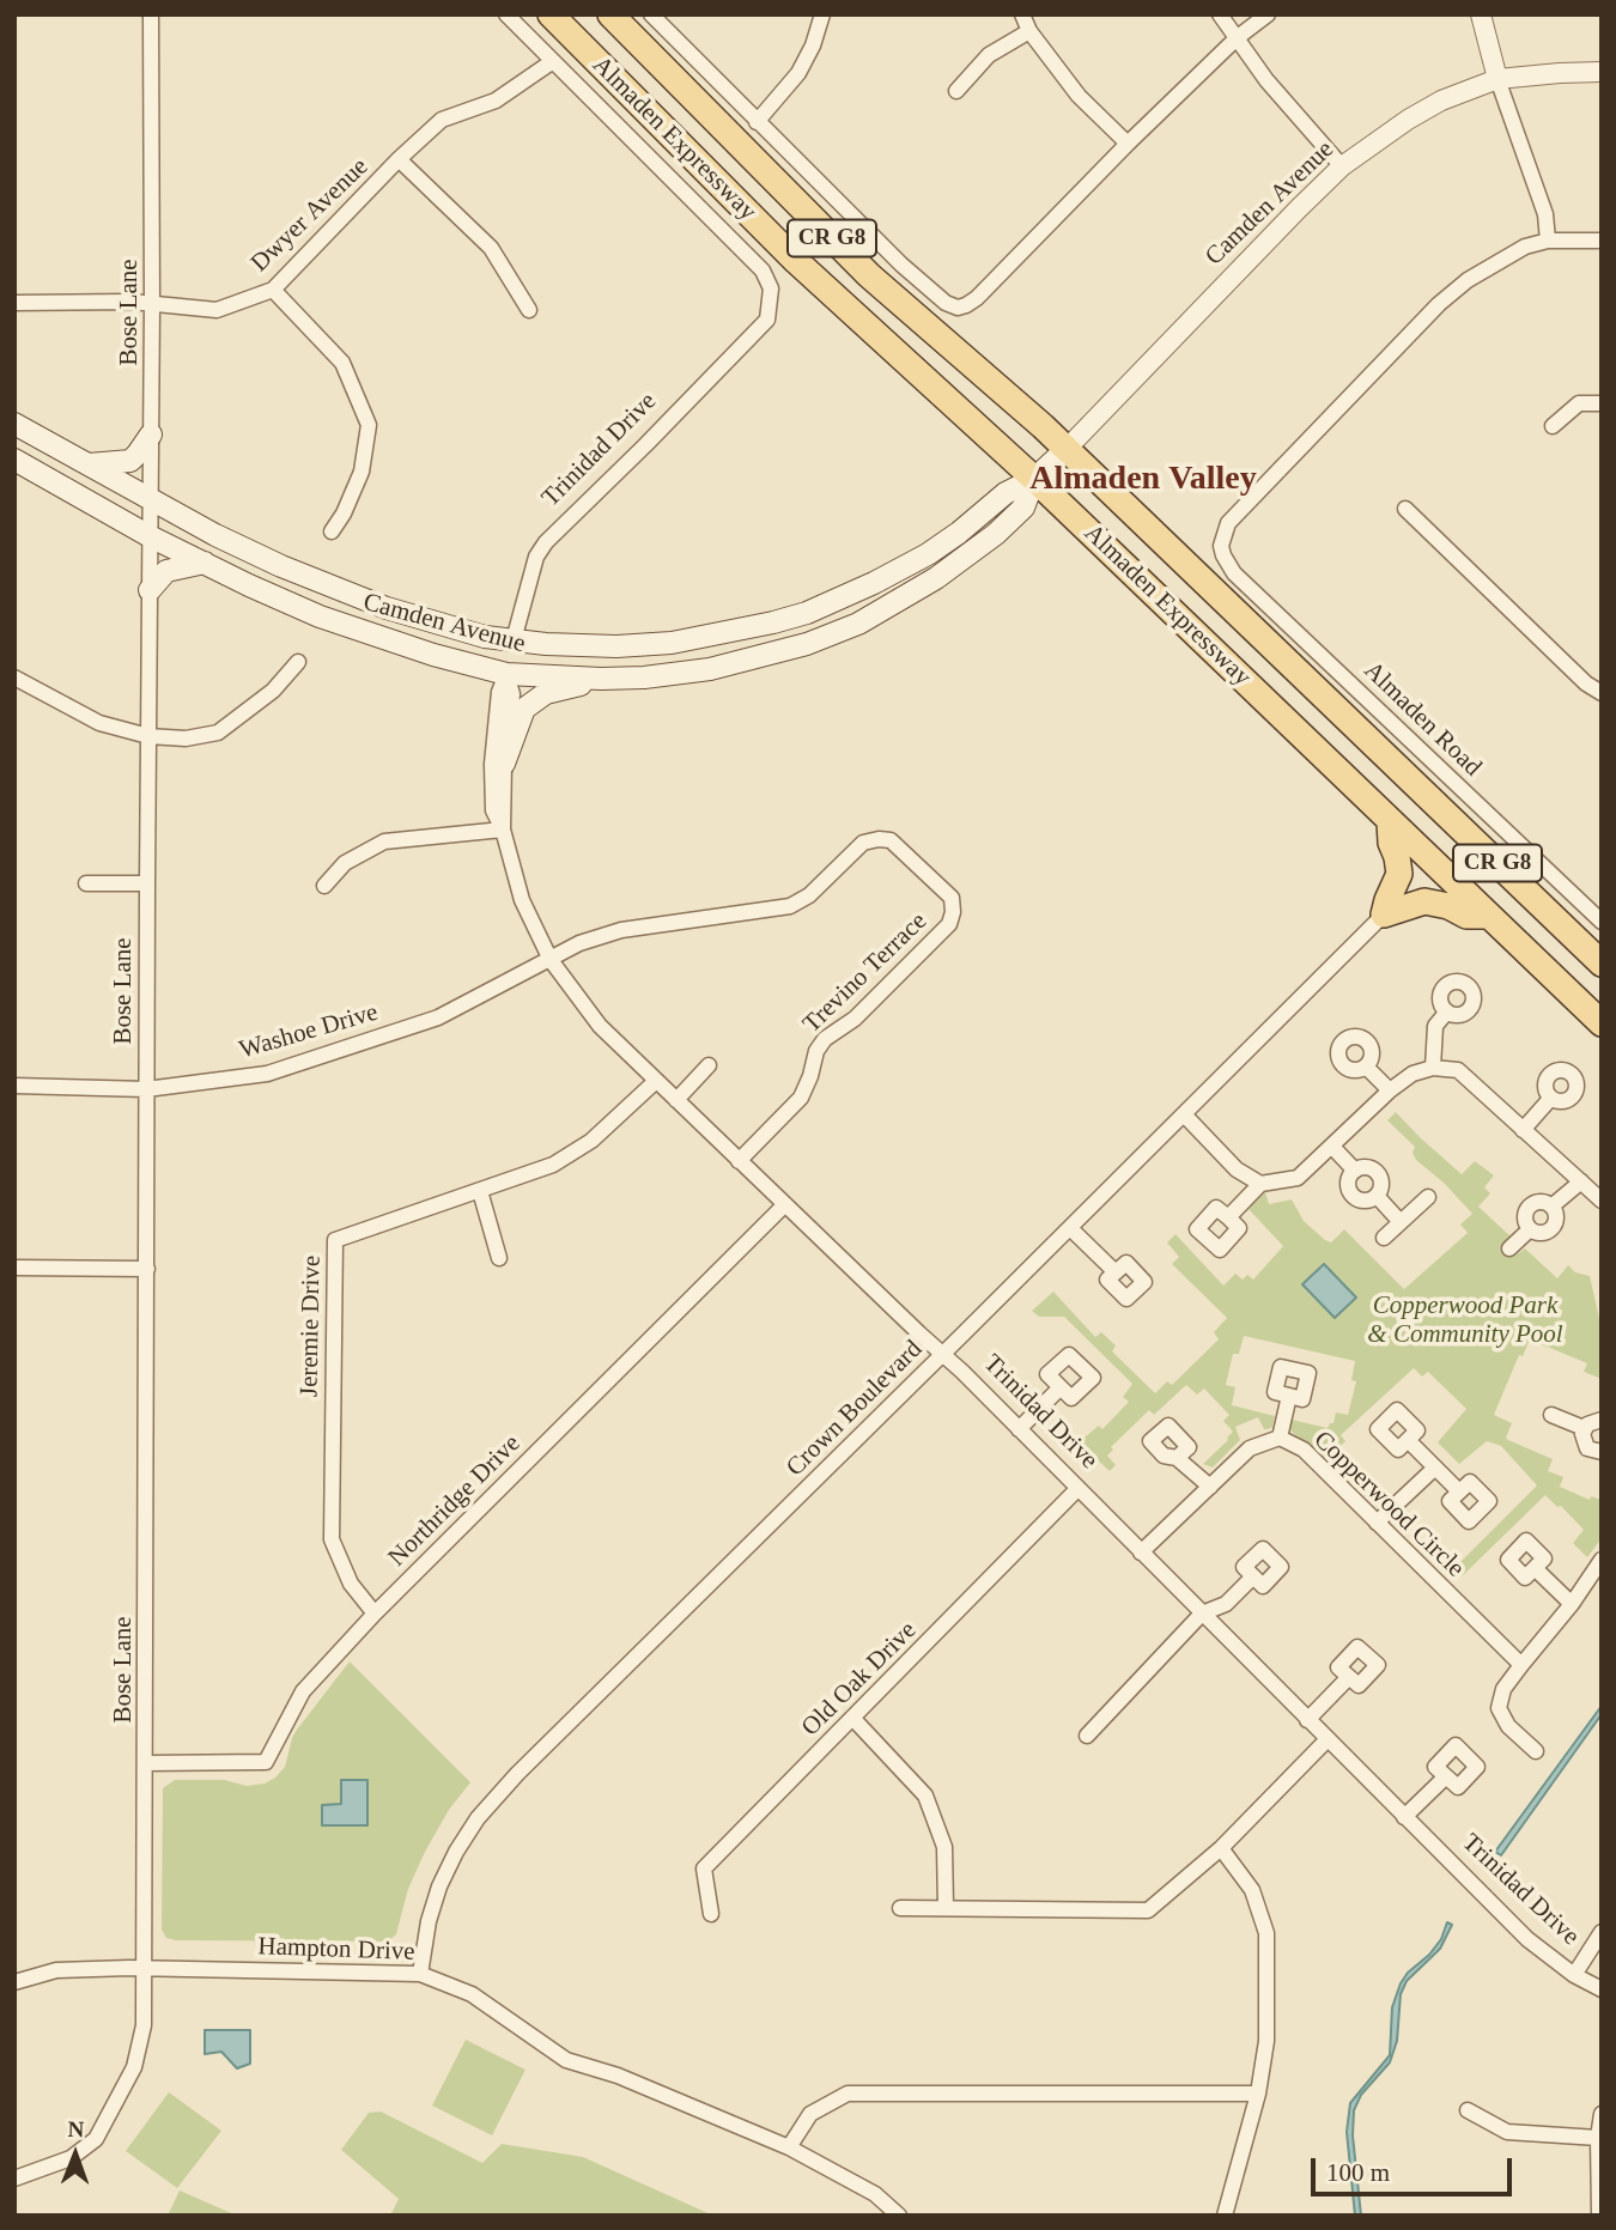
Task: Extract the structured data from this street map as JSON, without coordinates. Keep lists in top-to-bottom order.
{
  "streets": {
    "main road": [
      "Almaden Expressway",
      "Camden Avenue",
      "CR G8",
      "Trinidad Drive"
    ],
    "street": [
      "Dwyer Avenue",
      "Bose Lane",
      "Almaden Road",
      "Trevino Terrace",
      "Washoe Drive",
      "Jeremie Drive",
      "Crown Boulevard",
      "Northridge Drive",
      "Copperwood Circle",
      "Old Oak Drive",
      "Hampton Drive"
    ]
  },
  "crossings": [
    ["Almaden Expressway", "Camden Avenue"],
    ["Camden Avenue", "Bose Lane"],
    ["Camden Avenue", "Trinidad Drive"],
    ["Dwyer Avenue", "Bose Lane"],
    ["Dwyer Avenue", "Trinidad Drive"],
    ["Bose Lane", "Washoe Drive"],
    ["Bose Lane", "Northridge Drive"],
    ["Bose Lane", "Hampton Drive"],
    ["Trinidad Drive", "Trevino Terrace"],
    ["Trinidad Drive", "Washoe Drive"],
    ["Trinidad Drive", "Jeremie Drive"],
    ["Trinidad Drive", "Crown Boulevard"],
    ["Trinidad Drive", "Northridge Drive"],
    ["Trinidad Drive", "Copperwood Circle"],
    ["Trinidad Drive", "Old Oak Drive"],
    ["Trevino Terrace", "Washoe Drive"],
    ["Jeremie Drive", "Northridge Drive"],
    ["Crown Boulevard", "Hampton Drive"]
  ],
  "districts": ["Almaden Valley"],
  "parks": ["Copperwood Park & Community Pool"],
  "scale_bar": "100 m",
  "north": "top"
}
